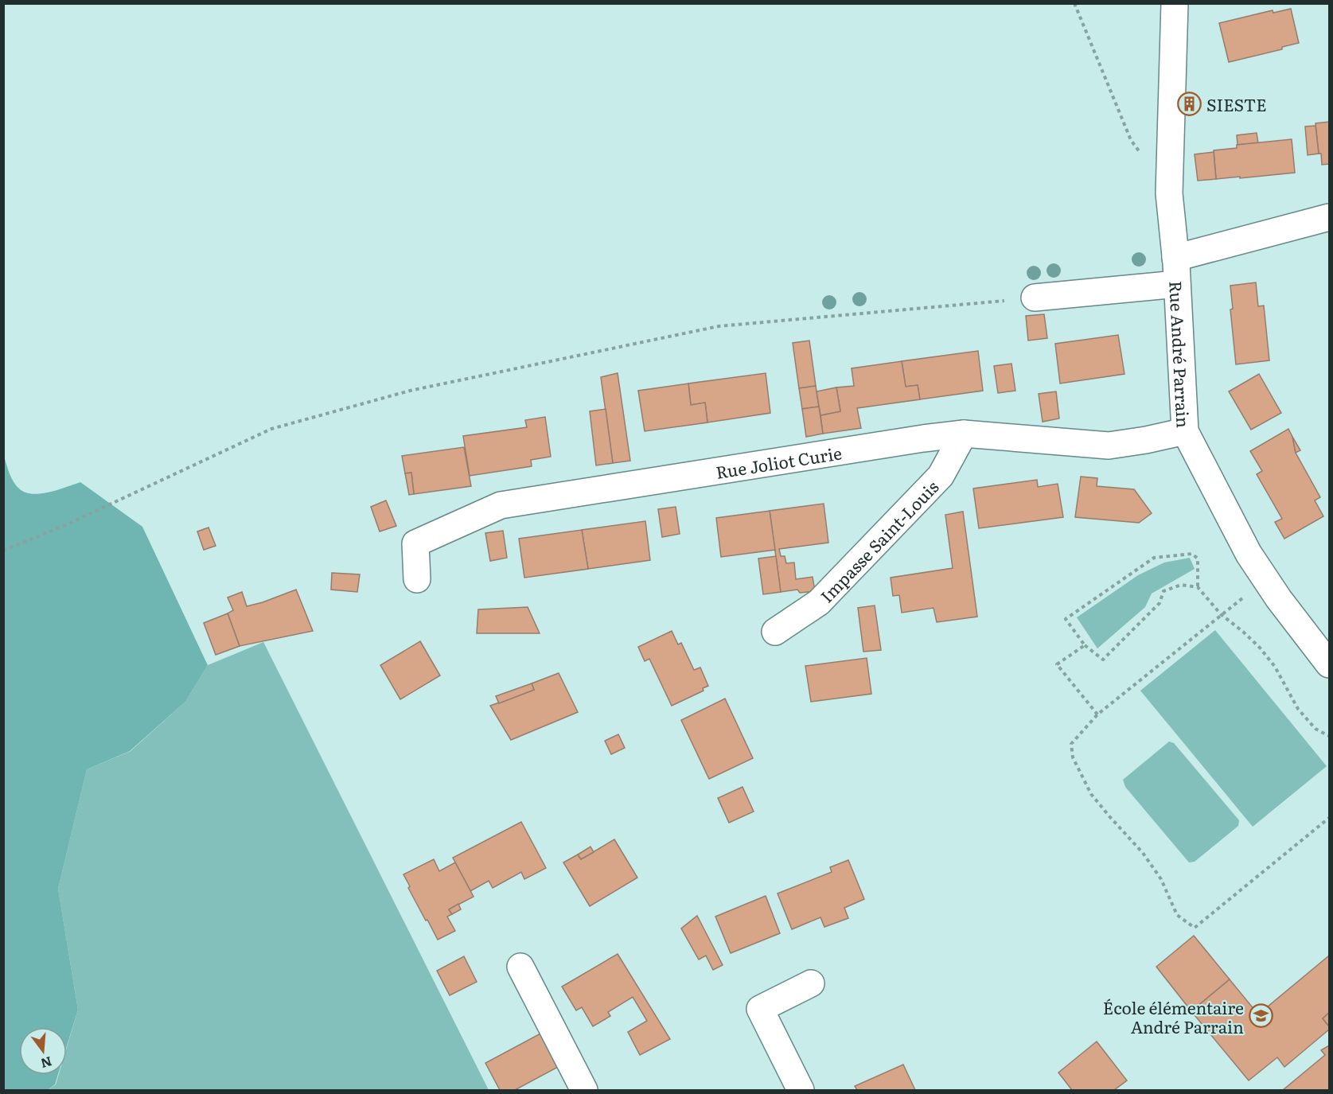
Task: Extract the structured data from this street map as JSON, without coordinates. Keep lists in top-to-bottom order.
{
  "streets": {
    "street": ["Rue André Parrain", "Rue Joliot Curie", "Impasse Saint-Louis"]
  },
  "crossings": [
    ["Rue André Parrain", "Rue Joliot Curie"],
    ["Rue Joliot Curie", "Impasse Saint-Louis"]
  ],
  "places": {
    "building": ["SIESTE"],
    "school or university": ["École élémentaire André Parrain"]
  },
  "north": "bottom"
}
